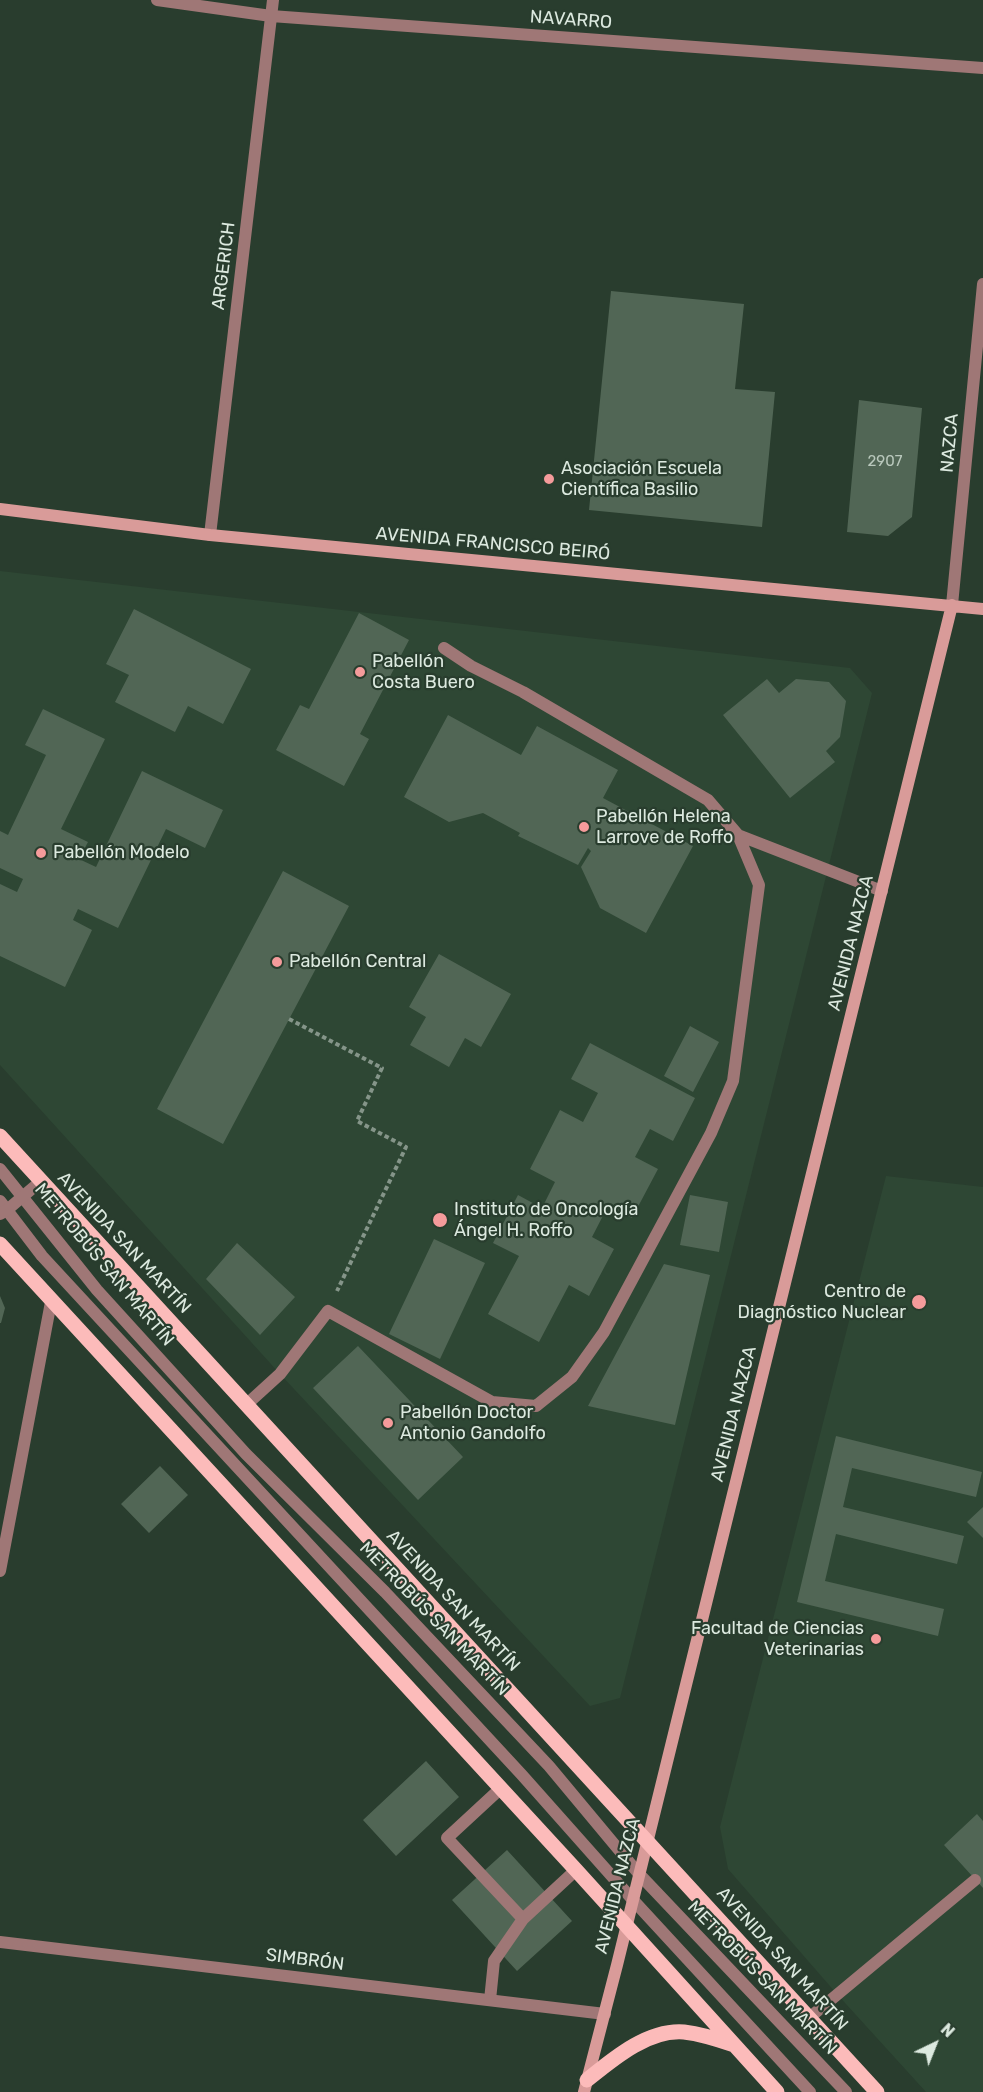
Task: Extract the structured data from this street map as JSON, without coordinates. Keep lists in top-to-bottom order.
{
  "streets": {
    "main road": ["AVENIDA FRANCISCO BEIRÓ", "AVENIDA NAZCA", "AVENIDA SAN MARTÍN"],
    "street": [
      "NAVARRO",
      "ARGERICH",
      "NAZCA",
      "METROBÚS SAN MARTÍN",
      "SIMBRÓN"
    ]
  },
  "crossings": [
    ["NAVARRO", "ARGERICH"],
    ["ARGERICH", "AVENIDA FRANCISCO BEIRÓ"],
    ["NAZCA", "AVENIDA FRANCISCO BEIRÓ"],
    ["NAZCA", "AVENIDA NAZCA"],
    ["AVENIDA FRANCISCO BEIRÓ", "AVENIDA NAZCA"],
    ["AVENIDA NAZCA", "AVENIDA SAN MARTÍN"],
    ["AVENIDA NAZCA", "METROBÚS SAN MARTÍN"],
    ["AVENIDA NAZCA", "SIMBRÓN"]
  ],
  "places": [
    "Asociación Escuela Científica Basilio",
    "Pabellón Costa Buero",
    "Pabellón Helena Larrove de Roffo",
    "Pabellón Modelo",
    "Pabellón Central",
    "Instituto de Oncología Ángel H. Roffo",
    "Centro de Diagnóstico Nuclear",
    "Pabellón Doctor Antonio Gandolfo",
    "Facultad de Ciencias Veterinarias"
  ],
  "house_numbers": ["2907"],
  "north": "top right"
}
